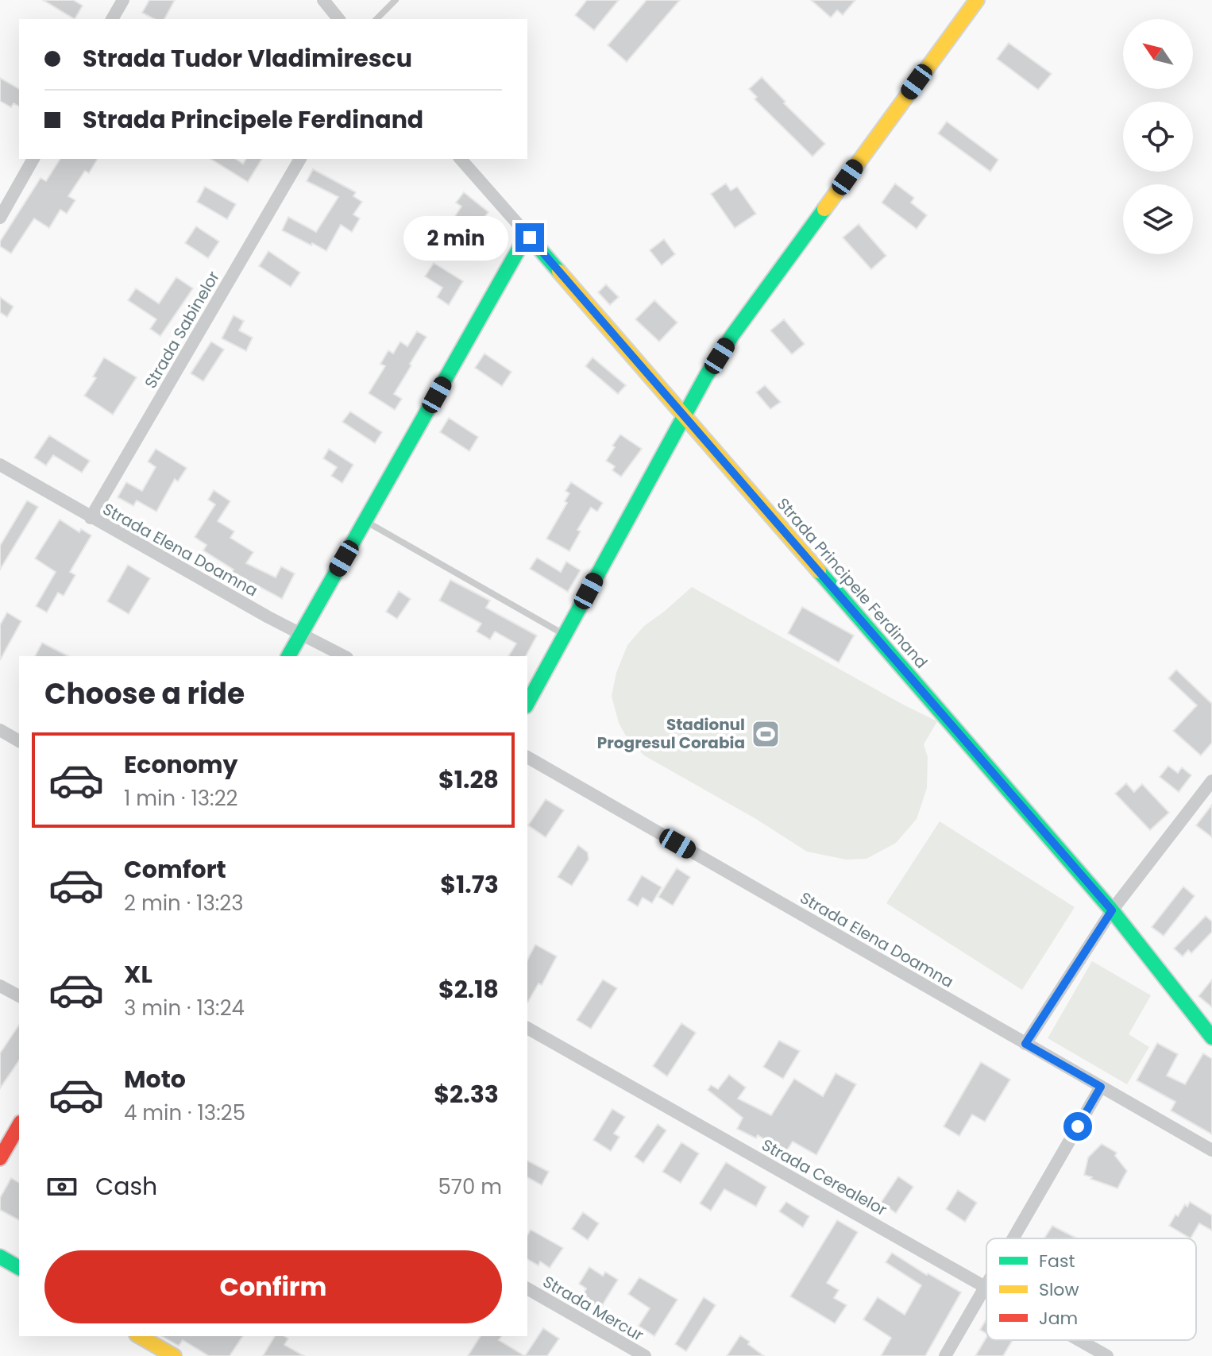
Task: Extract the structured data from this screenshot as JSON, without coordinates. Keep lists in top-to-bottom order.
{
  "streets": {
    "main road": ["Strada Principele Ferdinand"],
    "street": [
      "Strada Sabinelor",
      "Strada Elena Doamna",
      "Strada Cerealelor",
      "Strada Mercur"
    ]
  },
  "crossings": [
    ["Strada Sabinelor", "Strada Elena Doamna"]
  ],
  "places": {
    "sports": ["Stadionul Progresul Corabia"]
  },
  "legend": ["Fast", "Slow", "Jam"],
  "north": "top left",
  "page": {
    "banner": ["Strada Tudor Vladimirescu", "Strada Principele Ferdinand"],
    "bubble": "2 min",
    "heading": "Choose a ride",
    "list": [
      {
        "name": "Economy",
        "note": "1 min · 13:22",
        "value": "$1.28"
      },
      {
        "name": "Comfort",
        "note": "2 min · 13:23",
        "value": "$1.73"
      },
      {
        "name": "XL",
        "note": "3 min · 13:24",
        "value": "$2.18"
      },
      {
        "name": "Moto",
        "note": "4 min · 13:25",
        "value": "$2.33"
      }
    ],
    "pay": ["Cash", "570 m"],
    "buttons": "Confirm"
  }
}
